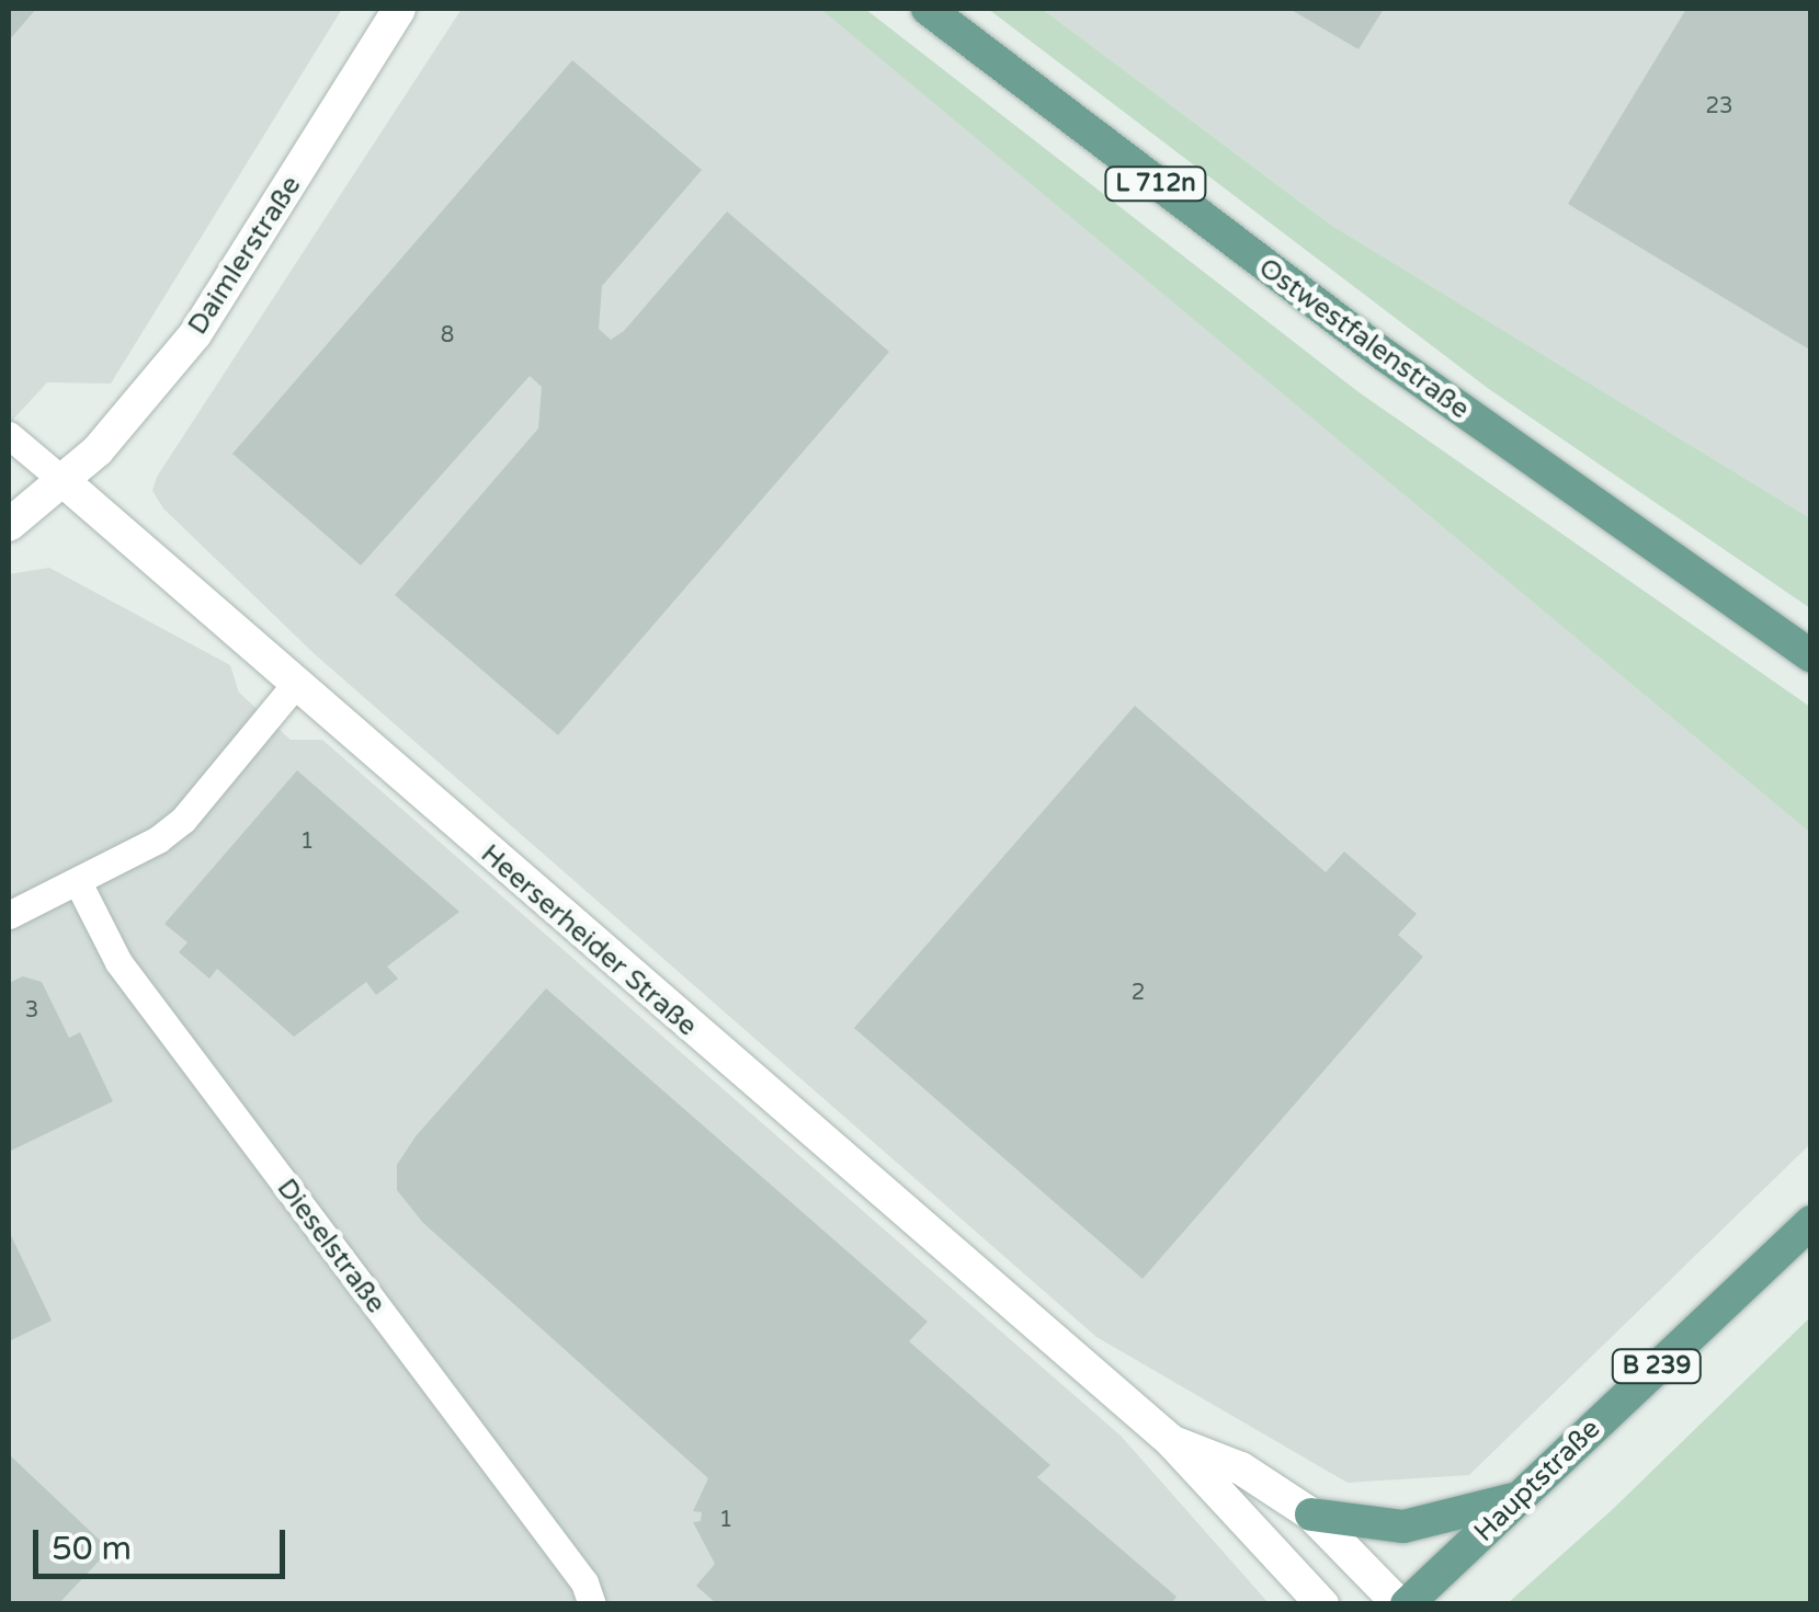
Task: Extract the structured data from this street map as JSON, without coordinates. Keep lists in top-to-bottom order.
{
  "streets": {
    "main road": [
      "L 712n",
      "Ostwestfalenstraße",
      "B 239",
      "Hauptstraße"
    ],
    "street": ["Daimlerstraße", "Heerserheider Straße", "Dieselstraße"]
  },
  "crossings": [
    ["Daimlerstraße", "Heerserheider Straße"],
    ["Heerserheider Straße", "Hauptstraße"]
  ],
  "house_numbers": [
    "23",
    "8",
    "1",
    "2",
    "3",
    "1"
  ],
  "scale_bar": "50 m"
}
